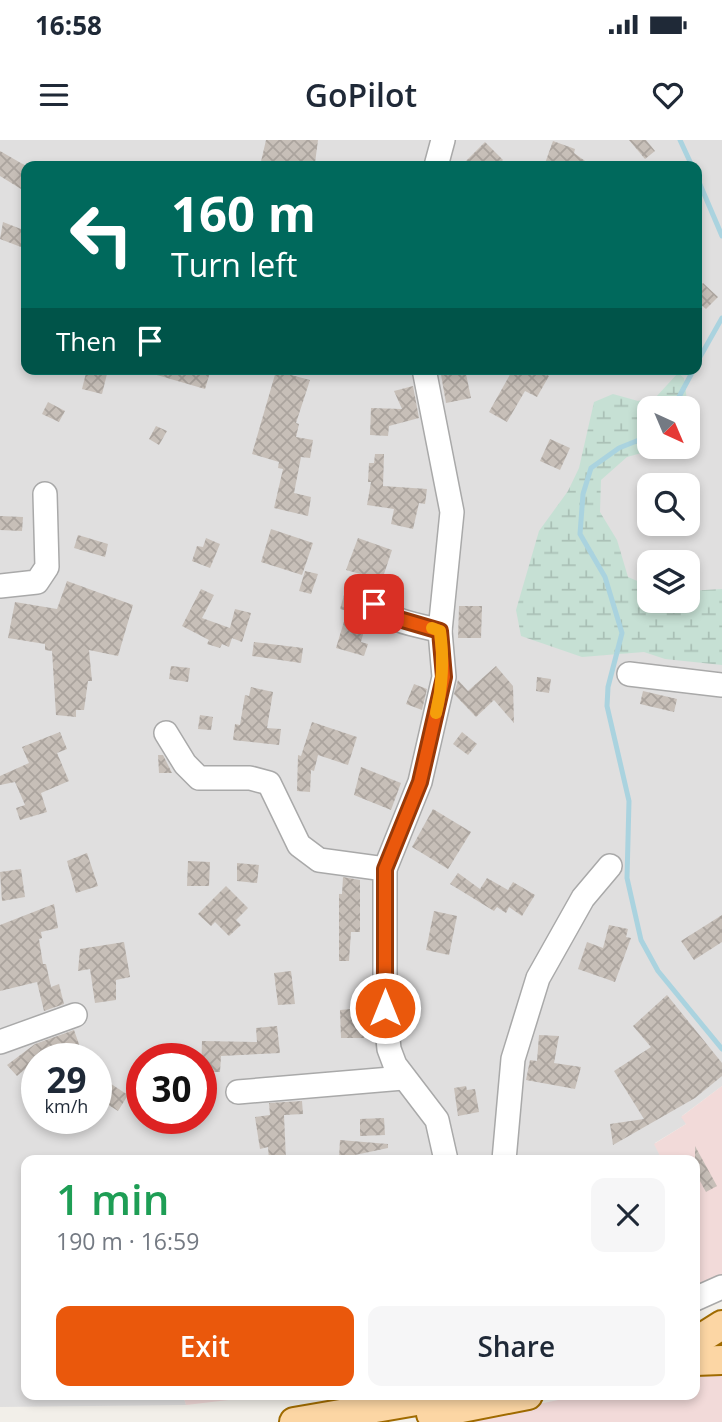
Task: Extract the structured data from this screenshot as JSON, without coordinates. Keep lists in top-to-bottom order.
{
  "north": "bottom right",
  "page": {
    "status": "16:58",
    "header": "GoPilot",
    "turn": ["160 m", "Turn left"],
    "then": "Then",
    "speed": "29 km/h",
    "limit": "30",
    "heading": ["1 min", "190 m · 16:59"],
    "buttons": ["Exit", "Share"]
  }
}
